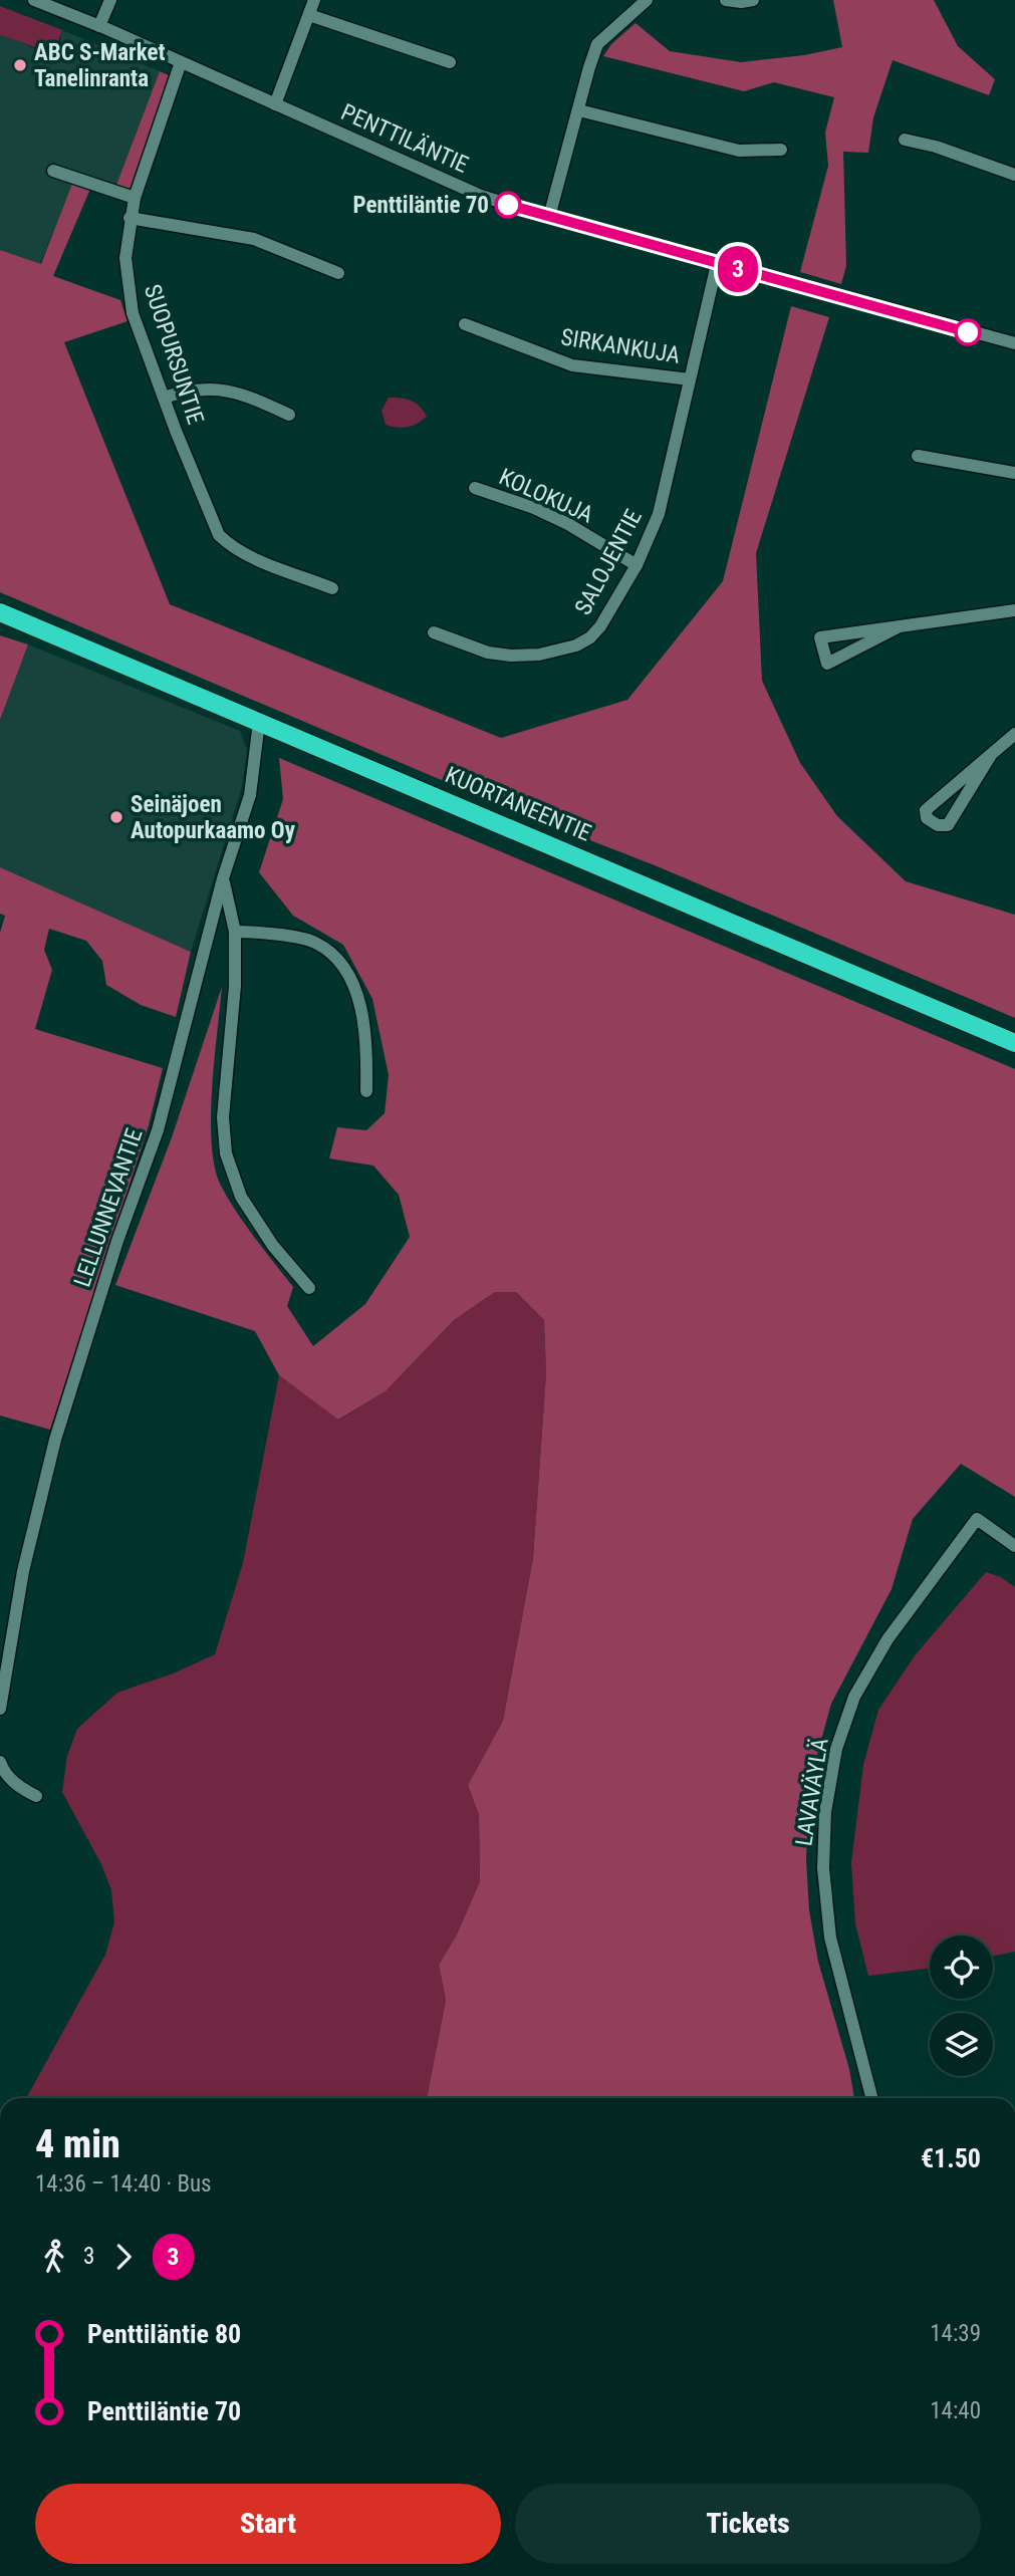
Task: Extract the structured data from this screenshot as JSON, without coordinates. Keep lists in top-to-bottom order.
{
  "streets": {
    "highway": ["KUORTANEENTIE"],
    "street": [
      "PENTTILÄNTIE",
      "SIRKANKUJA",
      "SUOPURSUNTIE",
      "KOLOKUJA",
      "SALOJENTIE",
      "LELLUNNEVANTIE",
      "LAVAVÄYLÄ"
    ]
  },
  "crossings": [
    ["PENTTILÄNTIE", "SUOPURSUNTIE"],
    ["PENTTILÄNTIE", "SALOJENTIE"],
    ["SIRKANKUJA", "SALOJENTIE"],
    ["KOLOKUJA", "SALOJENTIE"],
    ["KUORTANEENTIE", "LELLUNNEVANTIE"]
  ],
  "places": ["ABC S-Market Tanelinranta", "Penttiläntie 70", "Seinäjoen Autopurkaamo Oy"],
  "lines": ["bus line 3"],
  "page": {
    "on_map": "3",
    "heading": ["4 min", "14:36 – 14:40 · Bus", "€1.50"],
    "legs": ["3", "3"],
    "list": [
      {
        "name": "Penttiläntie 80",
        "value": "14:39"
      },
      {
        "name": "Penttiläntie 70",
        "value": "14:40"
      }
    ],
    "buttons": ["Start", "Tickets"]
  }
}
